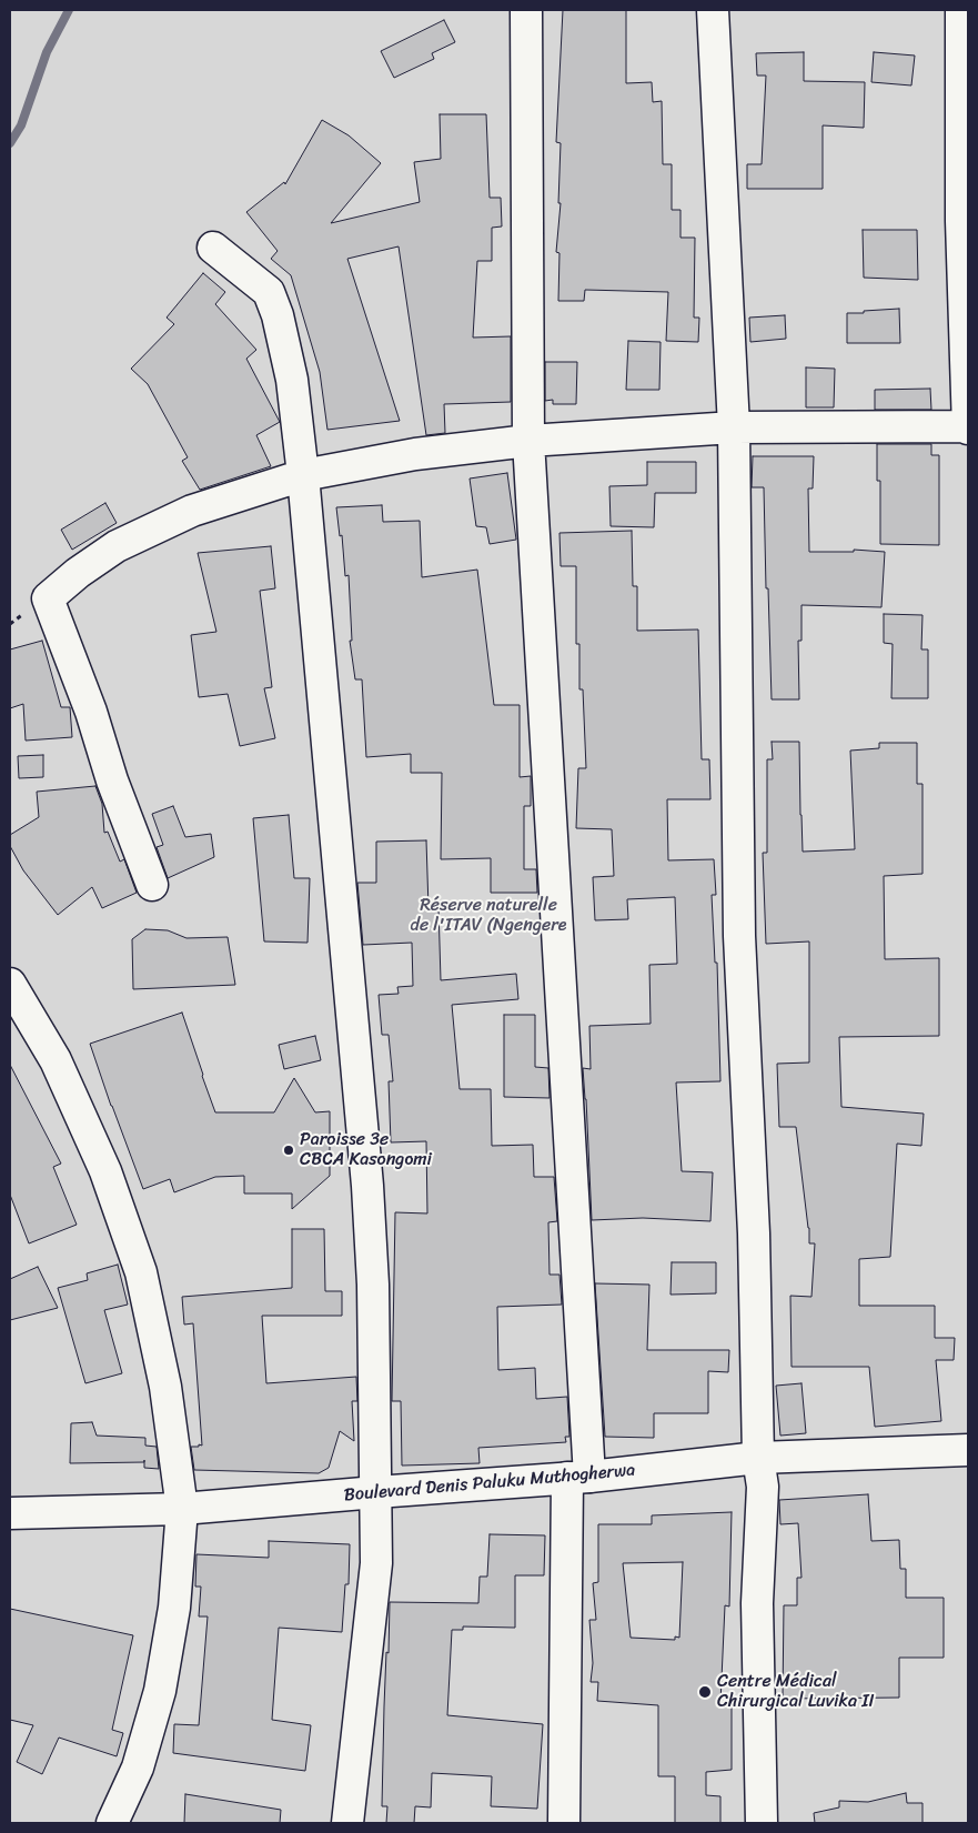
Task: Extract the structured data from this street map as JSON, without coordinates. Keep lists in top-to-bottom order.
{
  "streets": {
    "street": ["Boulevard Denis Paluku Muthogherwa"]
  },
  "parks": ["Réserve naturelle de l'ITAV (Ngengere"],
  "places": ["Paroisse 3e CBCA Kasongomi", "Centre Médical Chirurgical Luvika II"]
}
